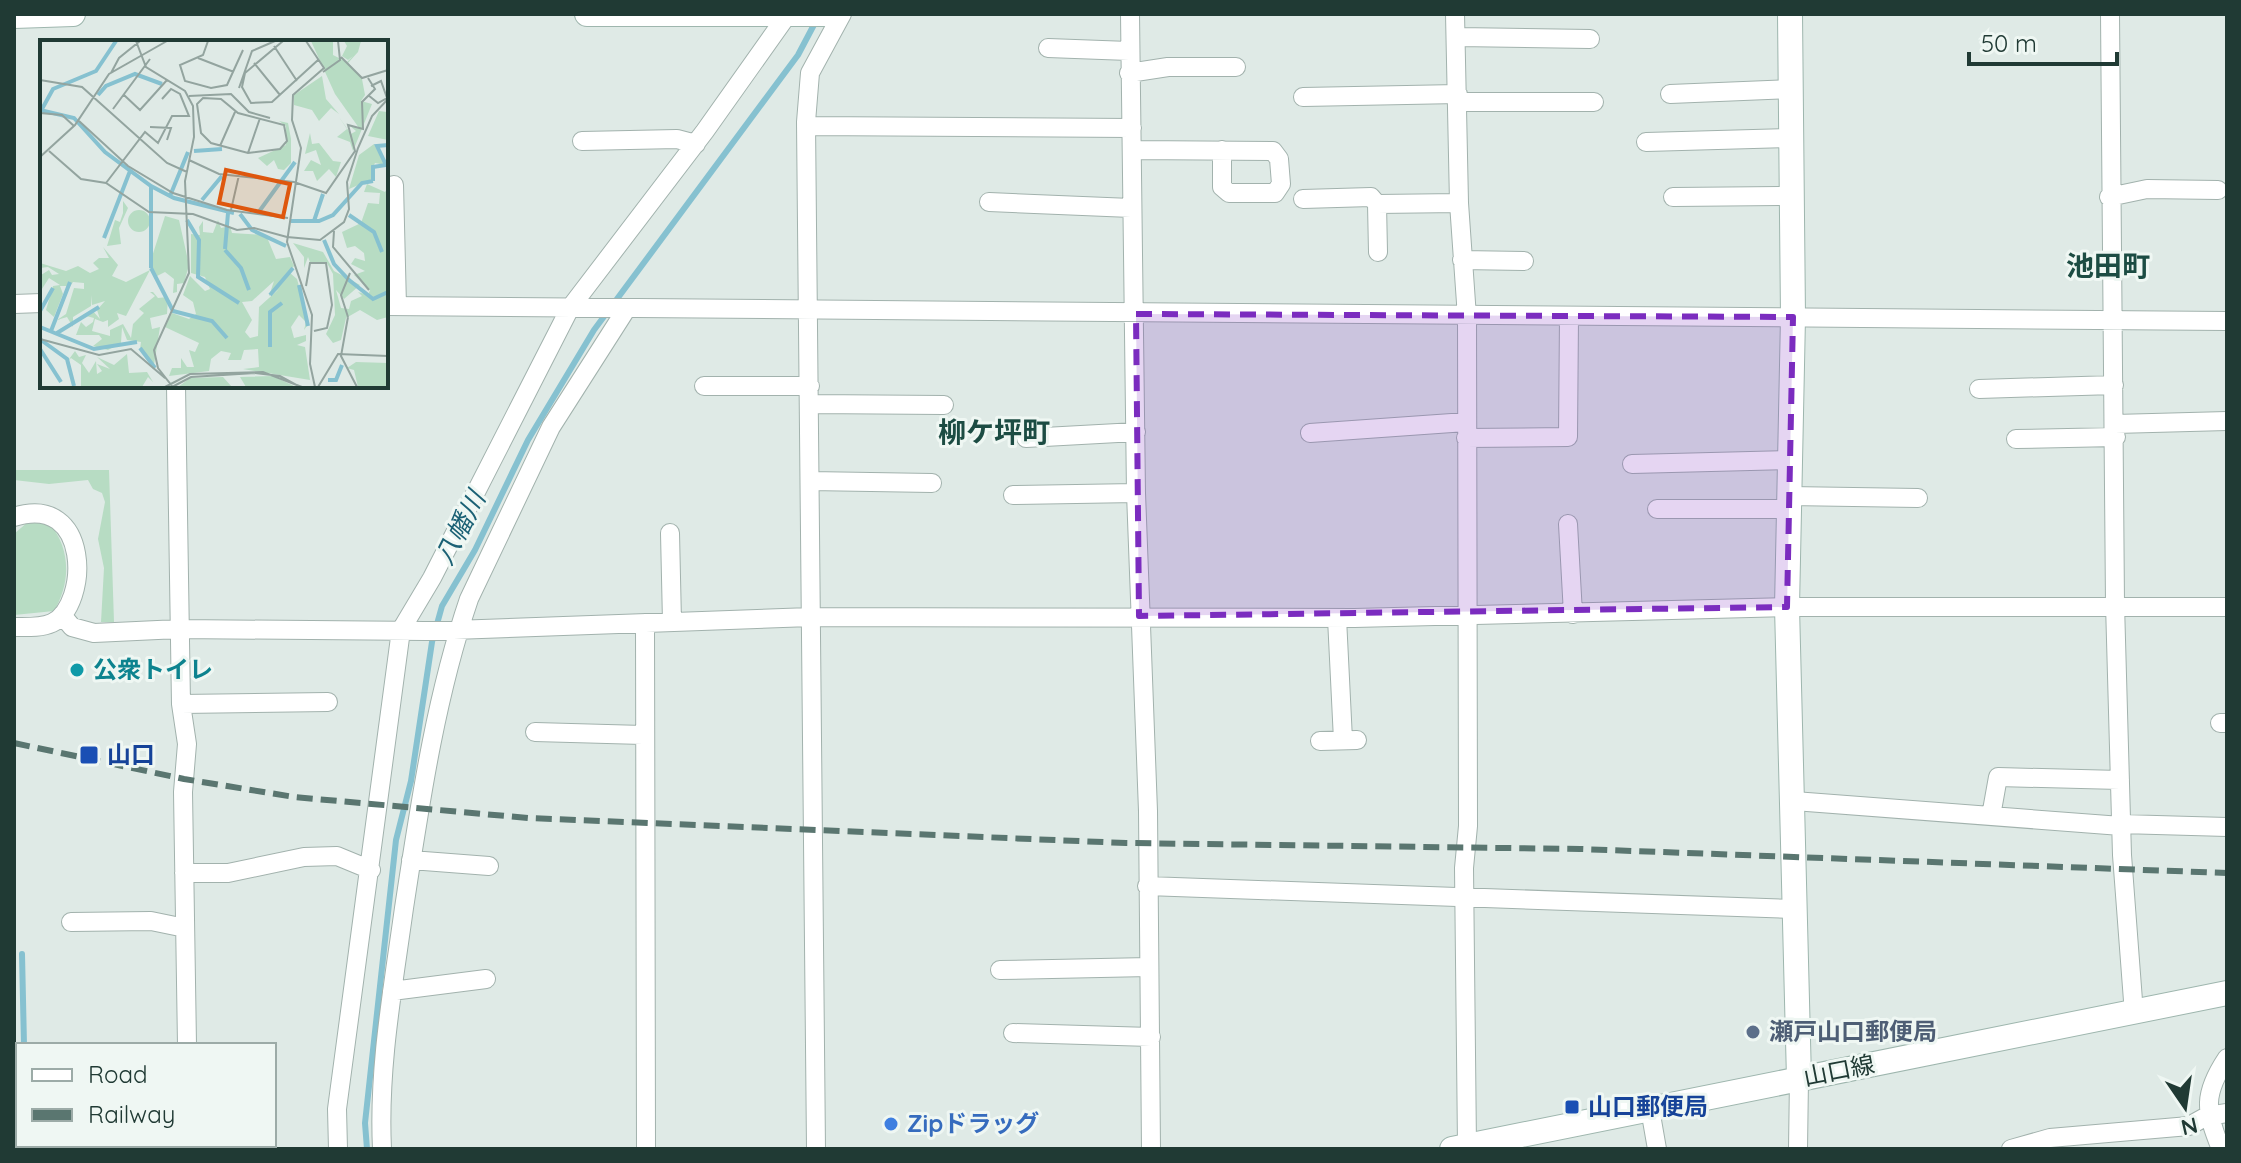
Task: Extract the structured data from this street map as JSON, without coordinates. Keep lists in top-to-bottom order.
{
  "streets": {
    "street": ["山口線"]
  },
  "districts": ["池田町", "柳ケ坪町"],
  "water": ["八幡川"],
  "places": {
    "other": ["公衆トイレ", "瀬戸山口郵便局", "Zipドラッグ"],
    "transit": ["山口", "山口郵便局"]
  },
  "legend": ["Road", "Railway"],
  "scale_bar": "50 m",
  "north": "bottom"
}
